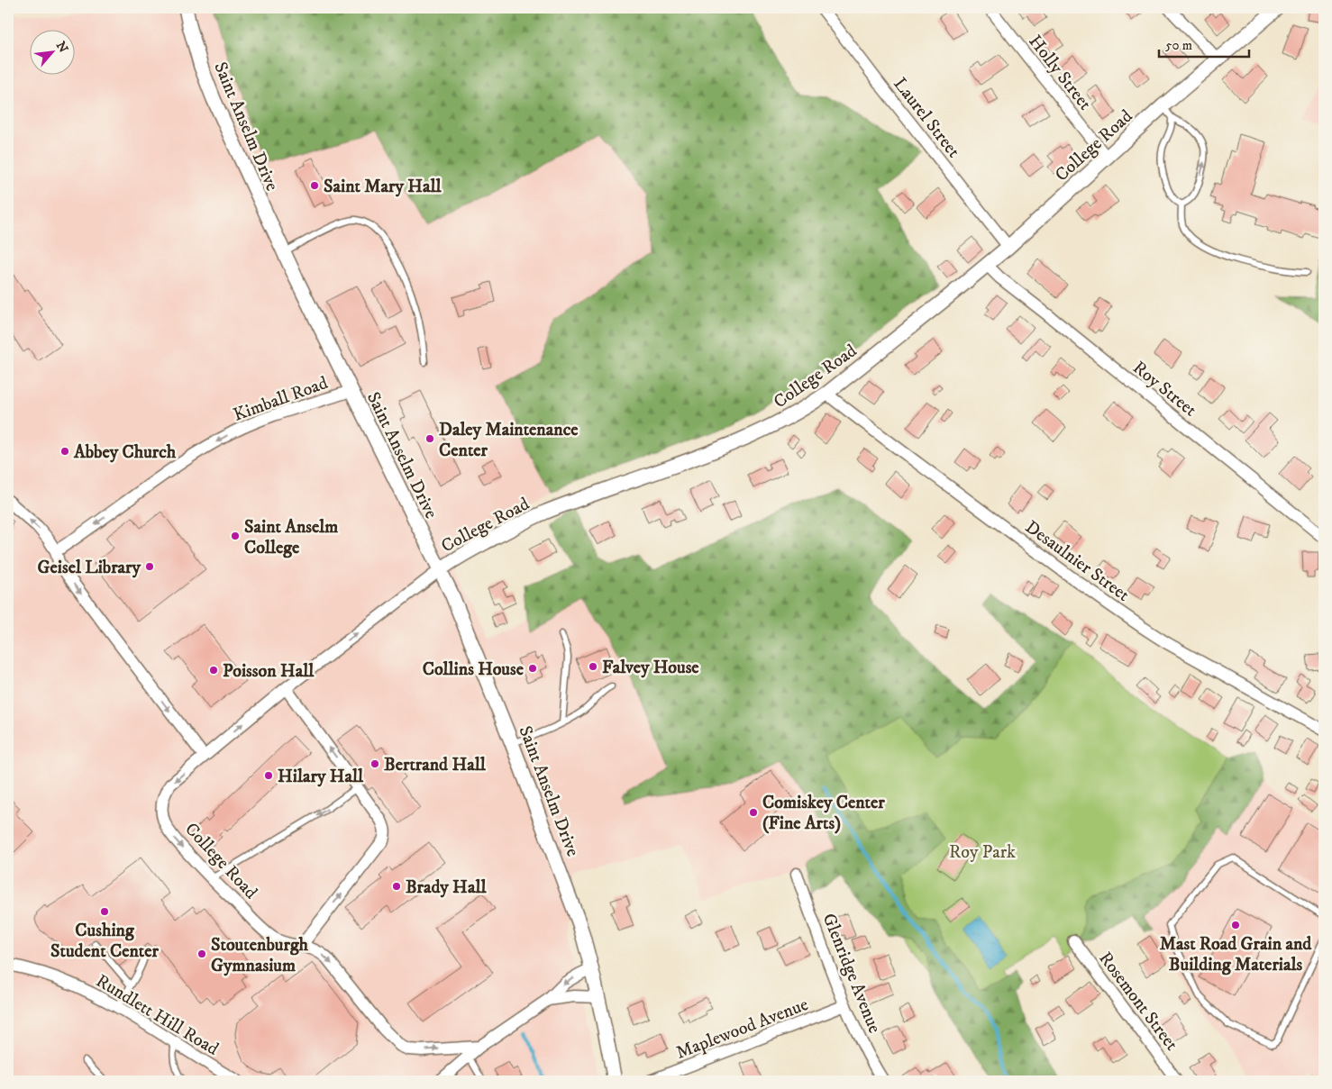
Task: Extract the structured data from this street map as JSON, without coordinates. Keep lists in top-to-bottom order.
{
  "streets": {
    "street": [
      "Holly Street",
      "Laurel Street",
      "Saint Anselm Drive",
      "College Road",
      "Roy Street",
      "Kimball Road",
      "Desaulnier Street",
      "Glenridge Avenue",
      "Rosemont Street",
      "Rundlett Hill Road",
      "Maplewood Avenue"
    ]
  },
  "crossings": [
    ["Holly Street", "College Road"],
    ["Laurel Street", "College Road"],
    ["Saint Anselm Drive", "College Road"],
    ["Saint Anselm Drive", "Kimball Road"],
    ["College Road", "Roy Street"],
    ["College Road", "Desaulnier Street"],
    ["Glenridge Avenue", "Maplewood Avenue"]
  ],
  "one_way": ["Kimball Road"],
  "parks": ["Roy Park"],
  "places": [
    "Saint Mary Hall",
    "Daley Maintenance Center",
    "Abbey Church",
    "Saint Anselm College",
    "Geisel Library",
    "Falvey House",
    "Collins House",
    "Poisson Hall",
    "Bertrand Hall",
    "Hilary Hall",
    "Comiskey Center (Fine Arts)",
    "Brady Hall",
    "Cushing Student Center",
    "Mast Road Grain and Building Materials",
    "Stoutenburgh Gymnasium"
  ],
  "scale_bar": "50 m",
  "north": "top right"
}
